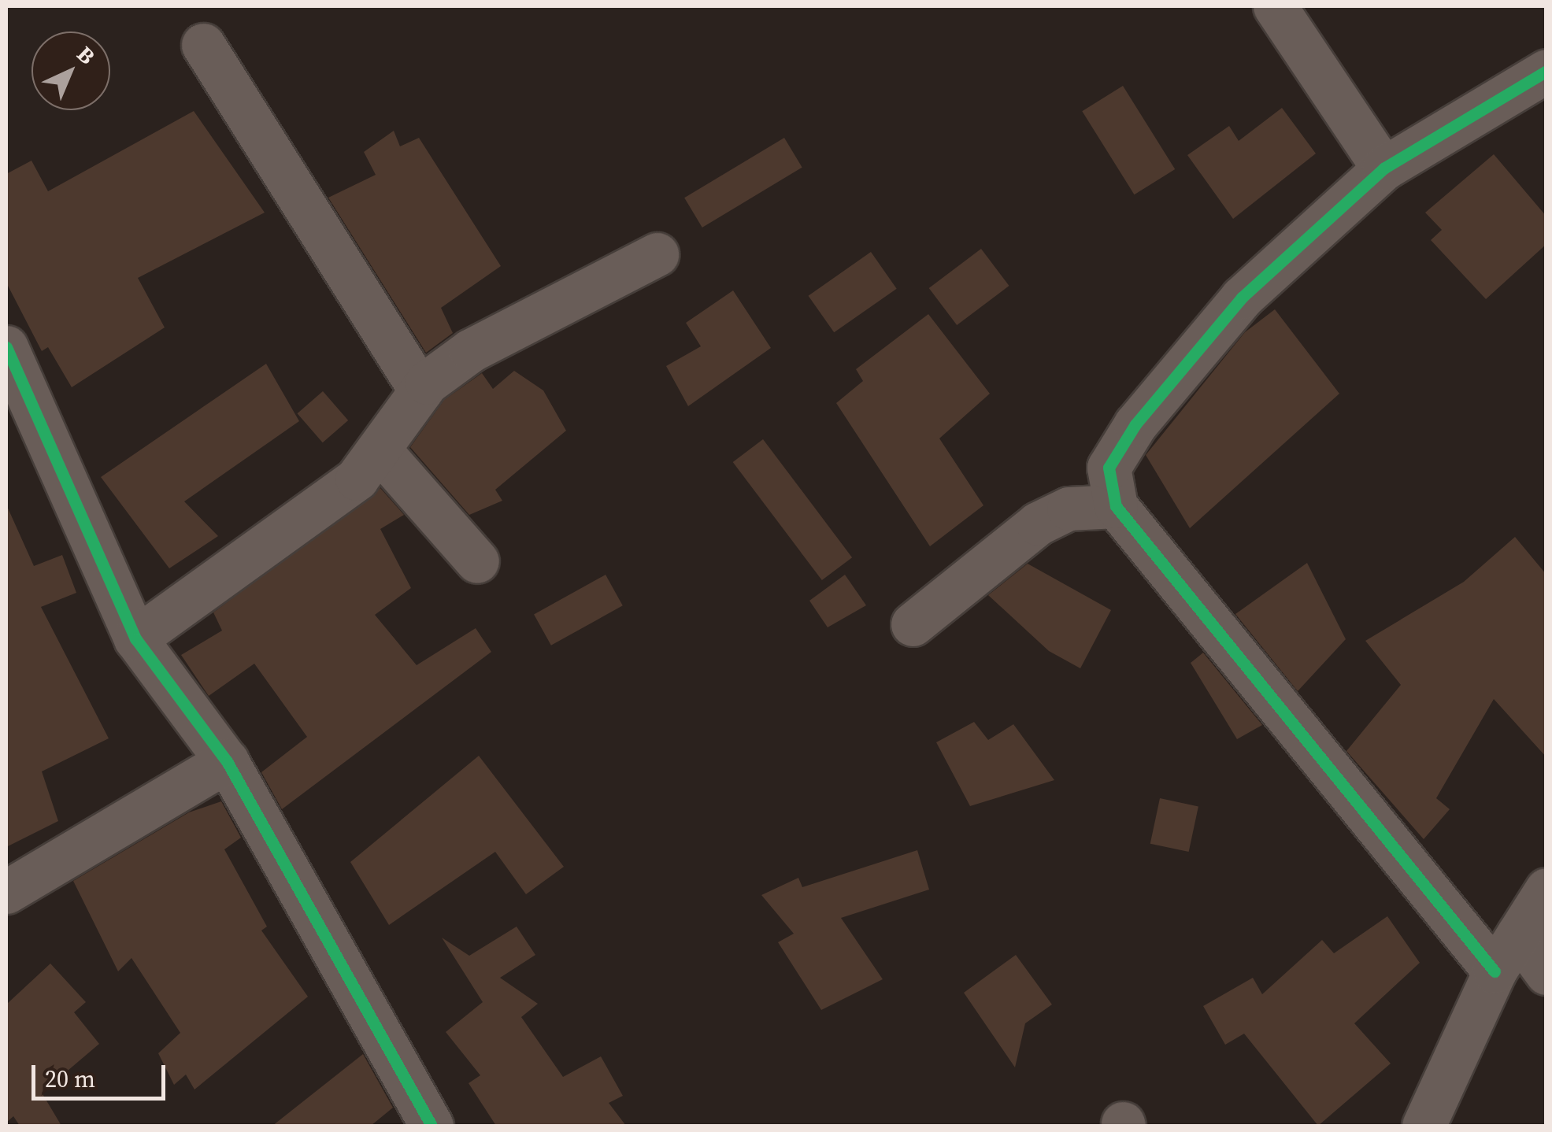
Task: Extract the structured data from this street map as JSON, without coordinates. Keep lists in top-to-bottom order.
{
  "scale_bar": "20 m",
  "north": "top right"
}
